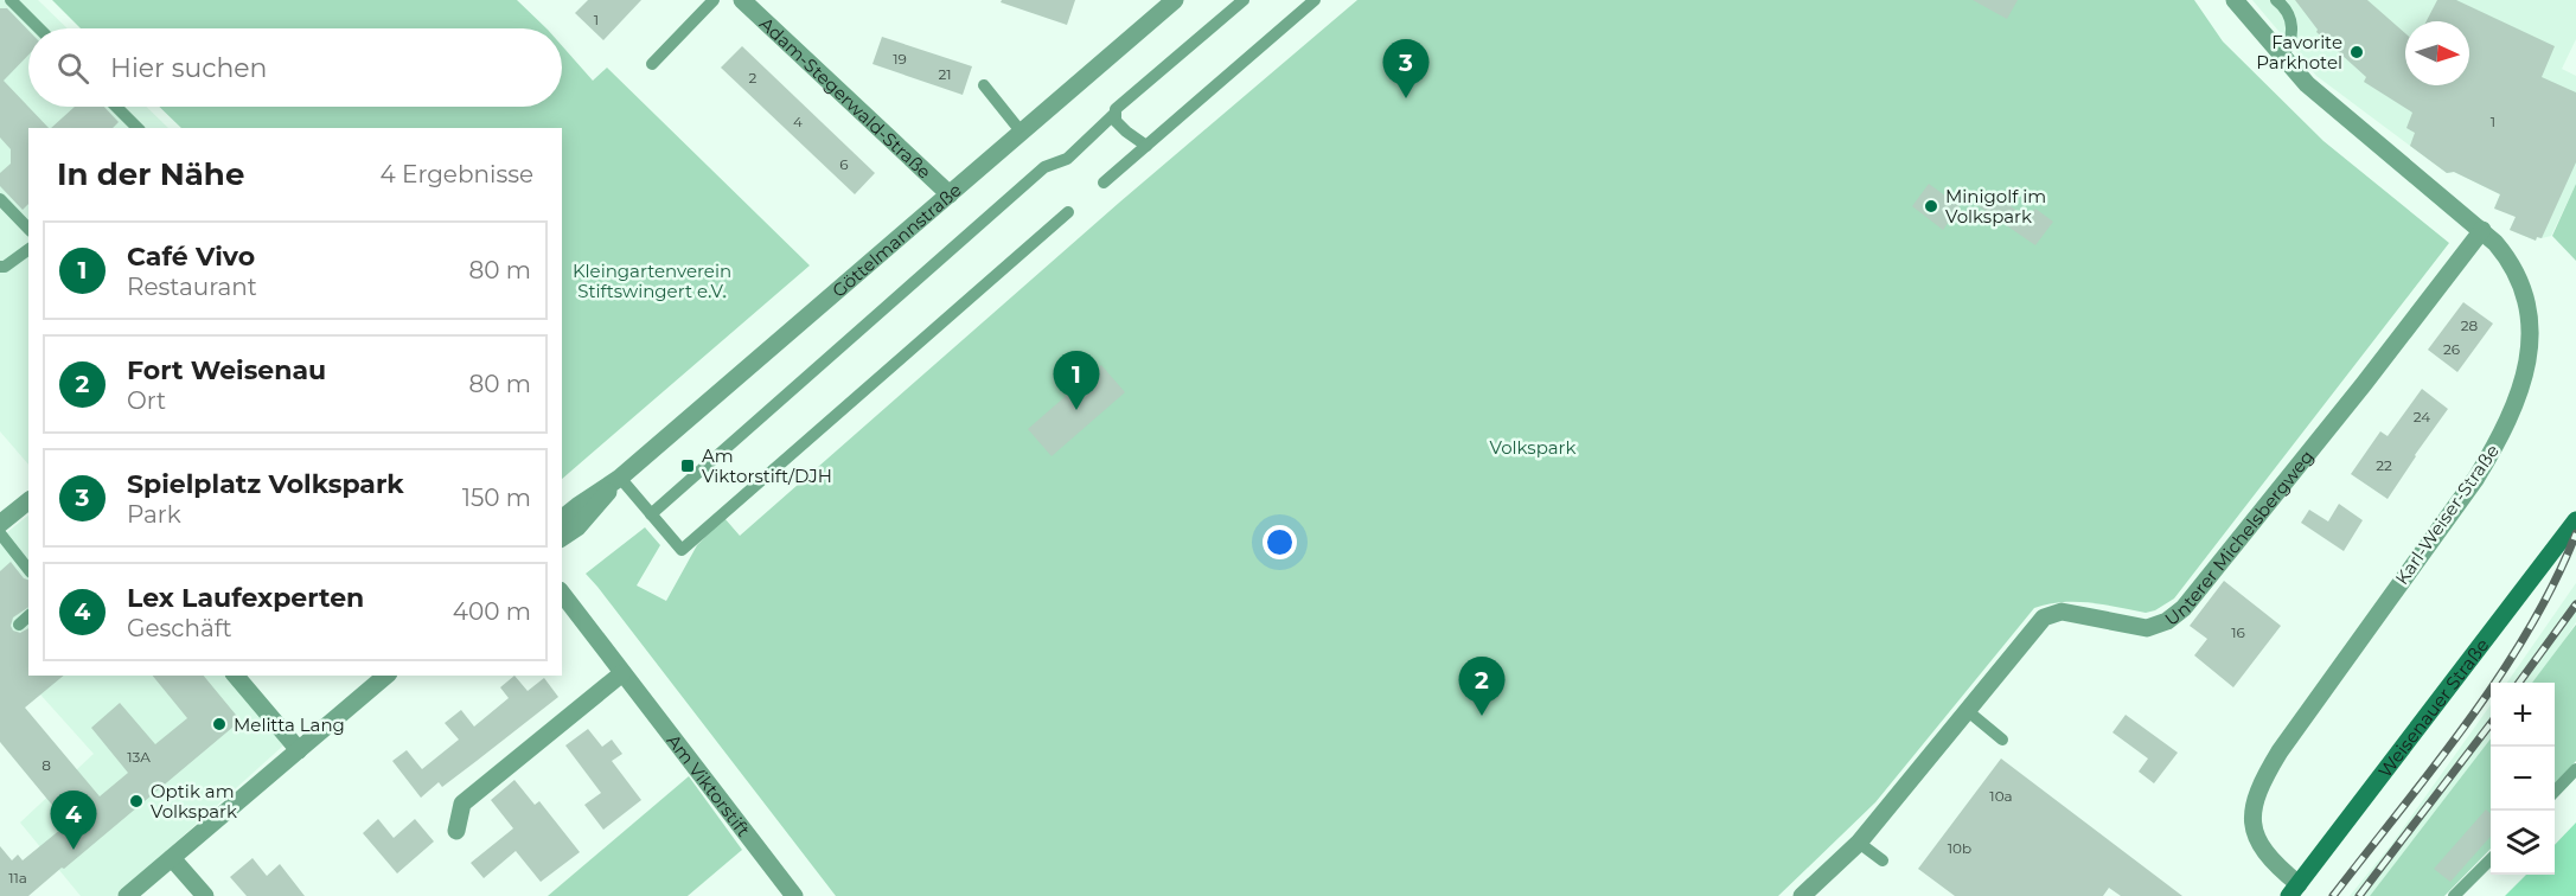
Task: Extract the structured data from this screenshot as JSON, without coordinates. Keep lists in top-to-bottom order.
{
  "streets": {
    "main road": ["Weisenauer Straße"],
    "street": [
      "Adam-Stegerwald-Straße",
      "Göttelmannstraße",
      "Karl-Weiser-Straße",
      "Unterer Michelsbergweg",
      "Am Viktorstift"
    ]
  },
  "crossings": [
    ["Adam-Stegerwald-Straße", "Göttelmannstraße"],
    ["Karl-Weiser-Straße", "Unterer Michelsbergweg"],
    ["Karl-Weiser-Straße", "Weisenauer Straße"]
  ],
  "parks": ["Kleingartenverein Stiftswingert e.V.", "Volkspark"],
  "places": {
    "other": [
      "Favorite Parkhotel",
      "Minigolf im Volkspark",
      "Melitta Lang",
      "Optik am Volkspark"
    ],
    "transit": ["Am Viktorstift/DJH"]
  },
  "house_numbers": [
    "1",
    "19",
    "21",
    "2",
    "4",
    "1",
    "6",
    "28",
    "26",
    "24",
    "22",
    "16",
    "13A",
    "8",
    "10a",
    "10b",
    "11a"
  ],
  "north": "right",
  "page": {
    "search": "Hier suchen",
    "pins": [
      "3",
      "1",
      "2",
      "4"
    ],
    "heading": ["In der Nähe", "4 Ergebnisse"],
    "list": [
      {
        "mark": "1",
        "name": "Café Vivo",
        "note": "Restaurant",
        "value": "80 m"
      },
      {
        "mark": "2",
        "name": "Fort Weisenau",
        "note": "Ort",
        "value": "80 m"
      },
      {
        "mark": "3",
        "name": "Spielplatz Volkspark",
        "note": "Park",
        "value": "150 m"
      },
      {
        "mark": "4",
        "name": "Lex Laufexperten",
        "note": "Geschäft",
        "value": "400 m"
      }
    ],
    "map_buttons": ["+", "−"]
  }
}
